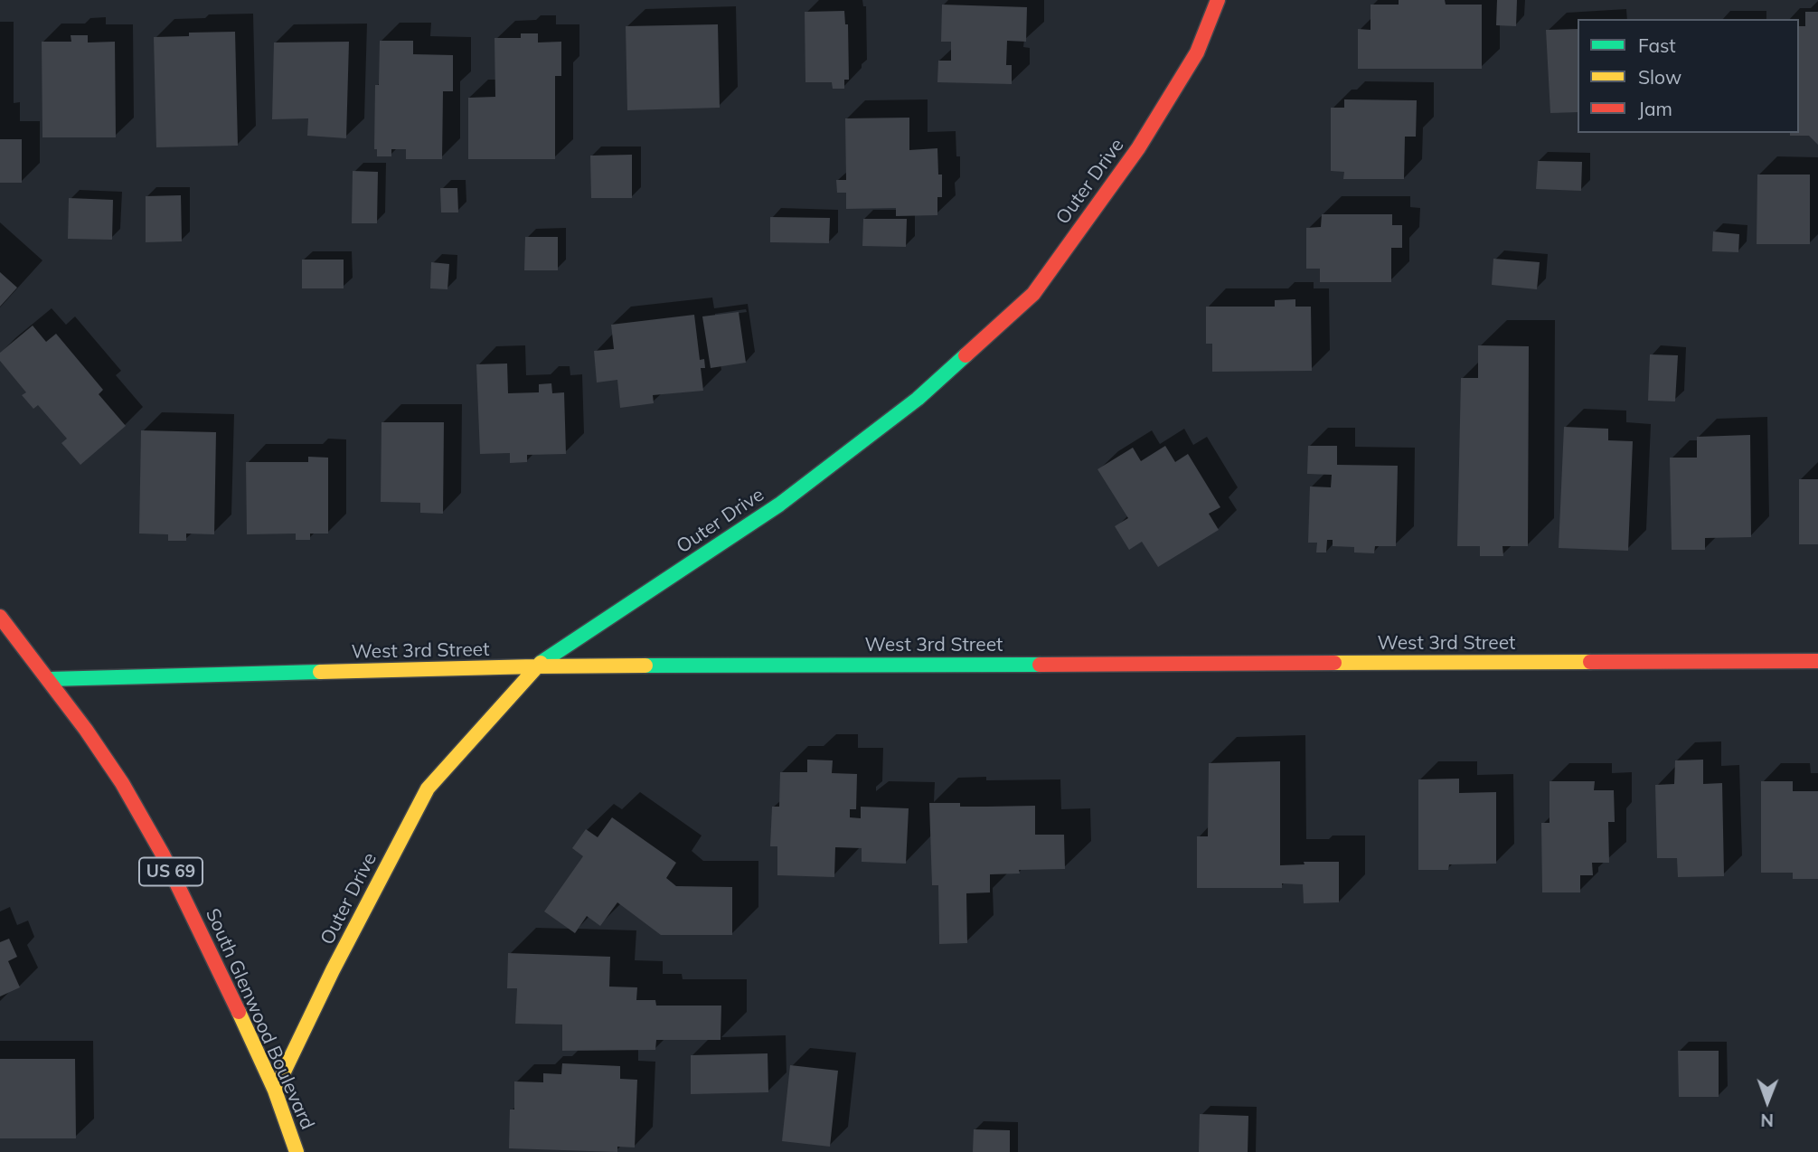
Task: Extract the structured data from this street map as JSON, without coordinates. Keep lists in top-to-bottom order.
{
  "streets": {
    "street": [
      "Outer Drive",
      "West 3rd Street",
      "US 69",
      "South Glenwood Boulevard"
    ]
  },
  "crossings": [
    ["Outer Drive", "West 3rd Street"],
    ["Outer Drive", "South Glenwood Boulevard"],
    ["West 3rd Street", "South Glenwood Boulevard"]
  ],
  "legend": ["Fast", "Slow", "Jam"],
  "north": "bottom"
}
